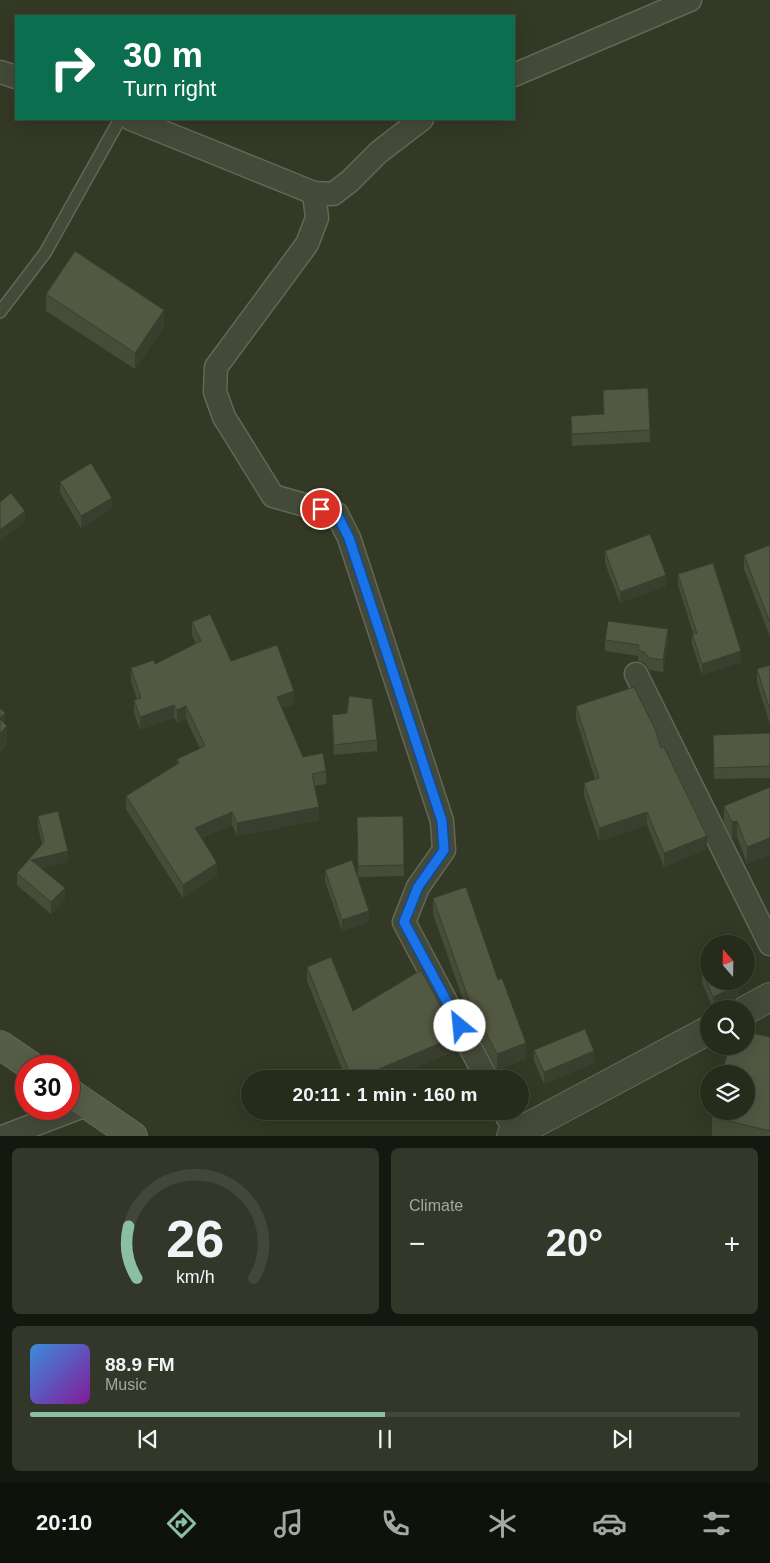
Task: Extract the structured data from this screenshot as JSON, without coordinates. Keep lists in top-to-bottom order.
{
  "north": "top",
  "page": {
    "turn": ["30 m", "Turn right"],
    "limit": "30",
    "trip": "20:11 · 1 min · 160 m",
    "tile": "Climate",
    "heat": ["−", "20°", "+"],
    "song": ["88.9 FM", "Music"],
    "tabs": "20:10",
    "gauge": ["26", "km/h"]
  }
}
